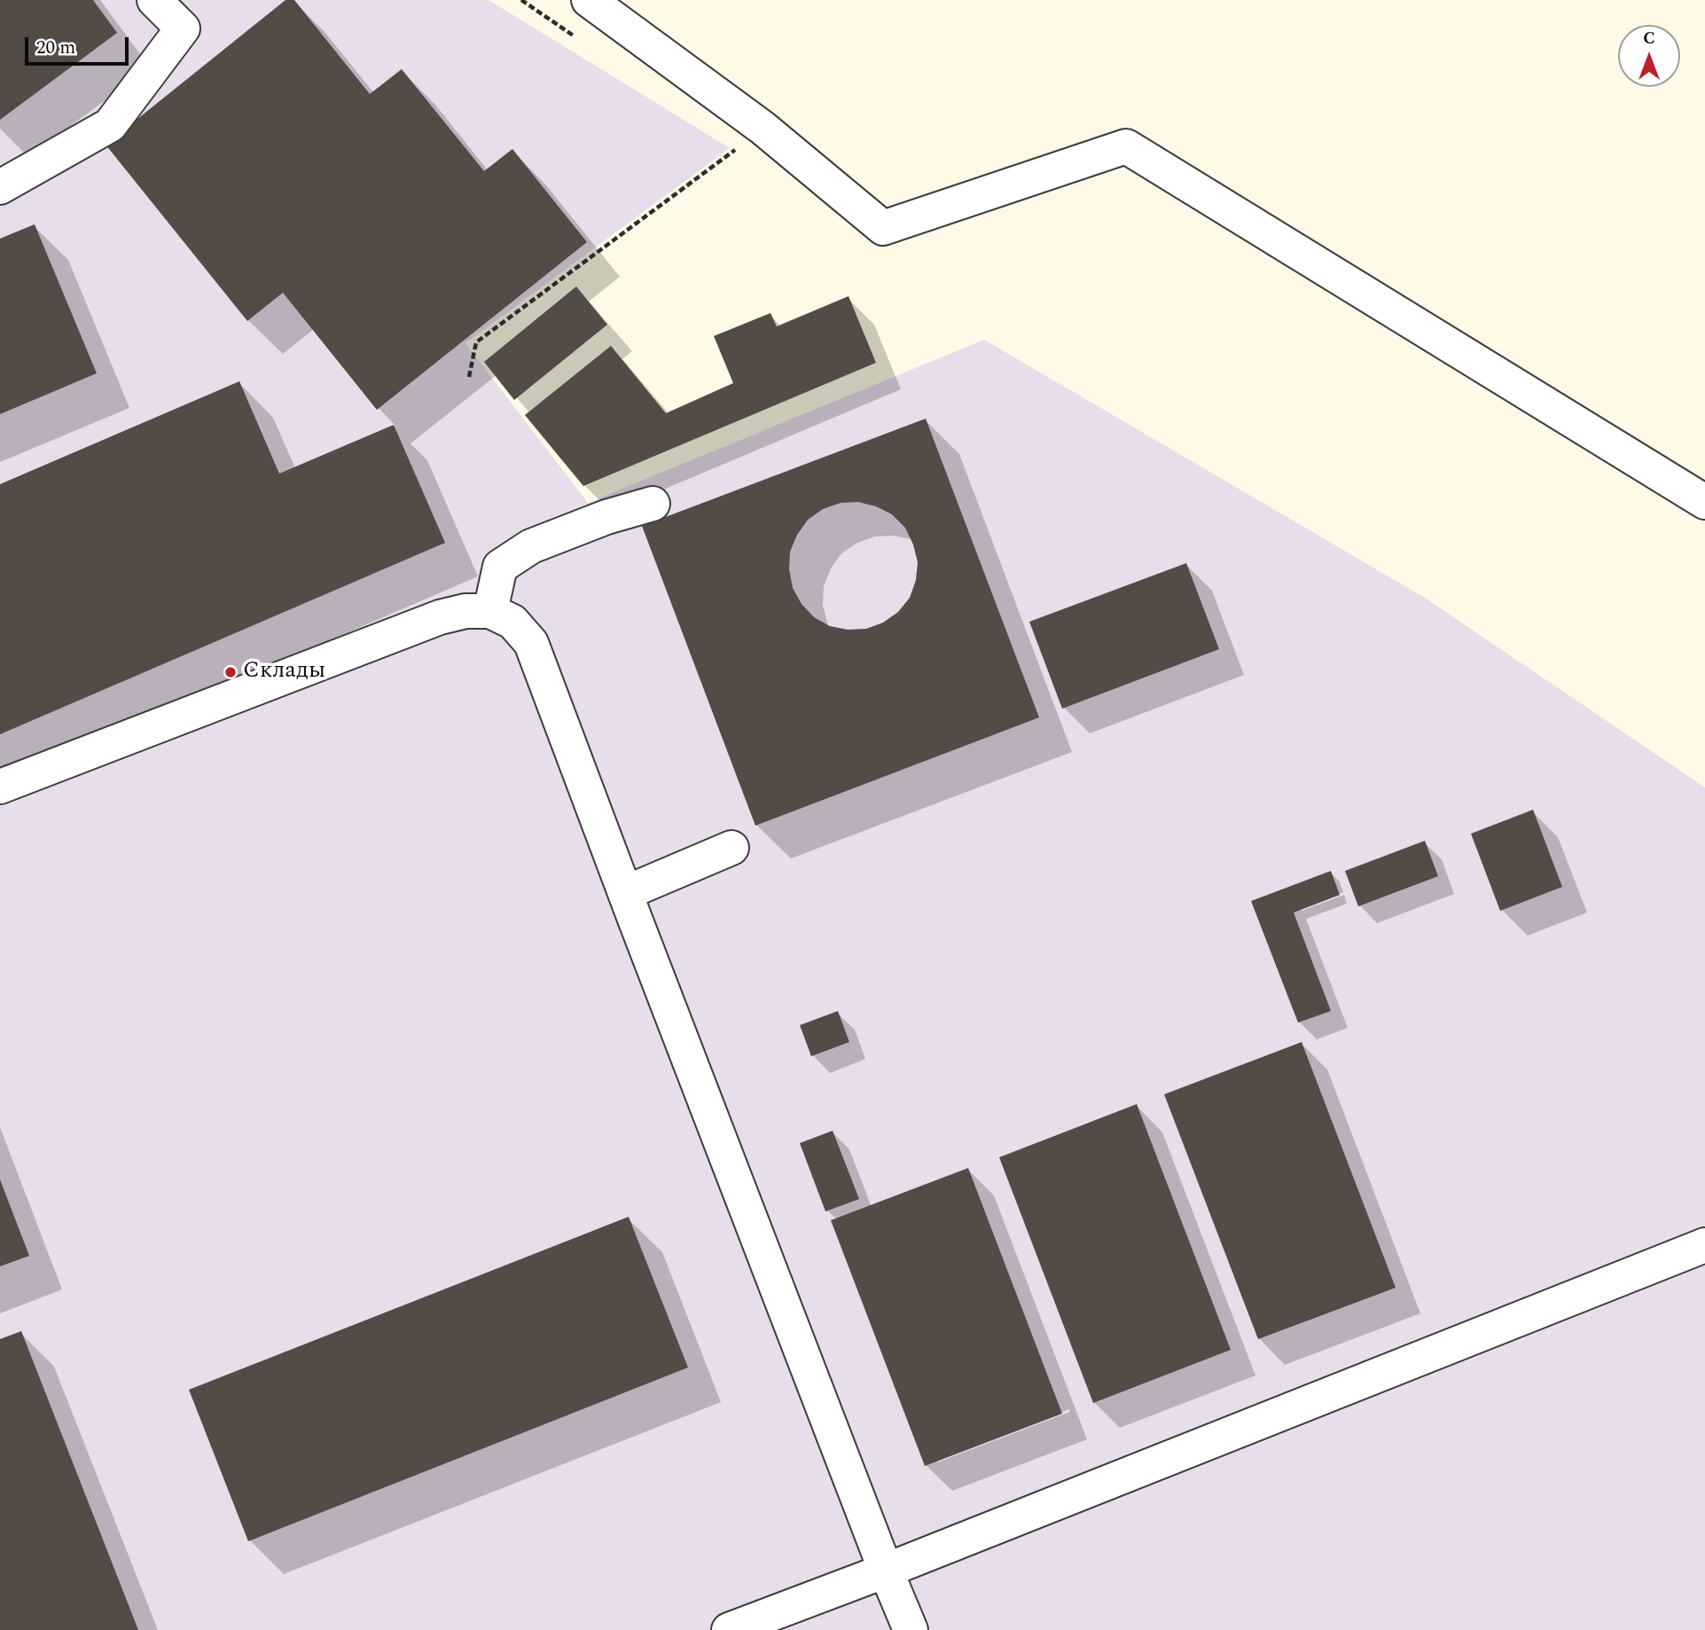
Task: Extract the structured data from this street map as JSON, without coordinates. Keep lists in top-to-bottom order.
{
  "places": ["Склады"],
  "scale_bar": "20 m",
  "north": "top"
}
